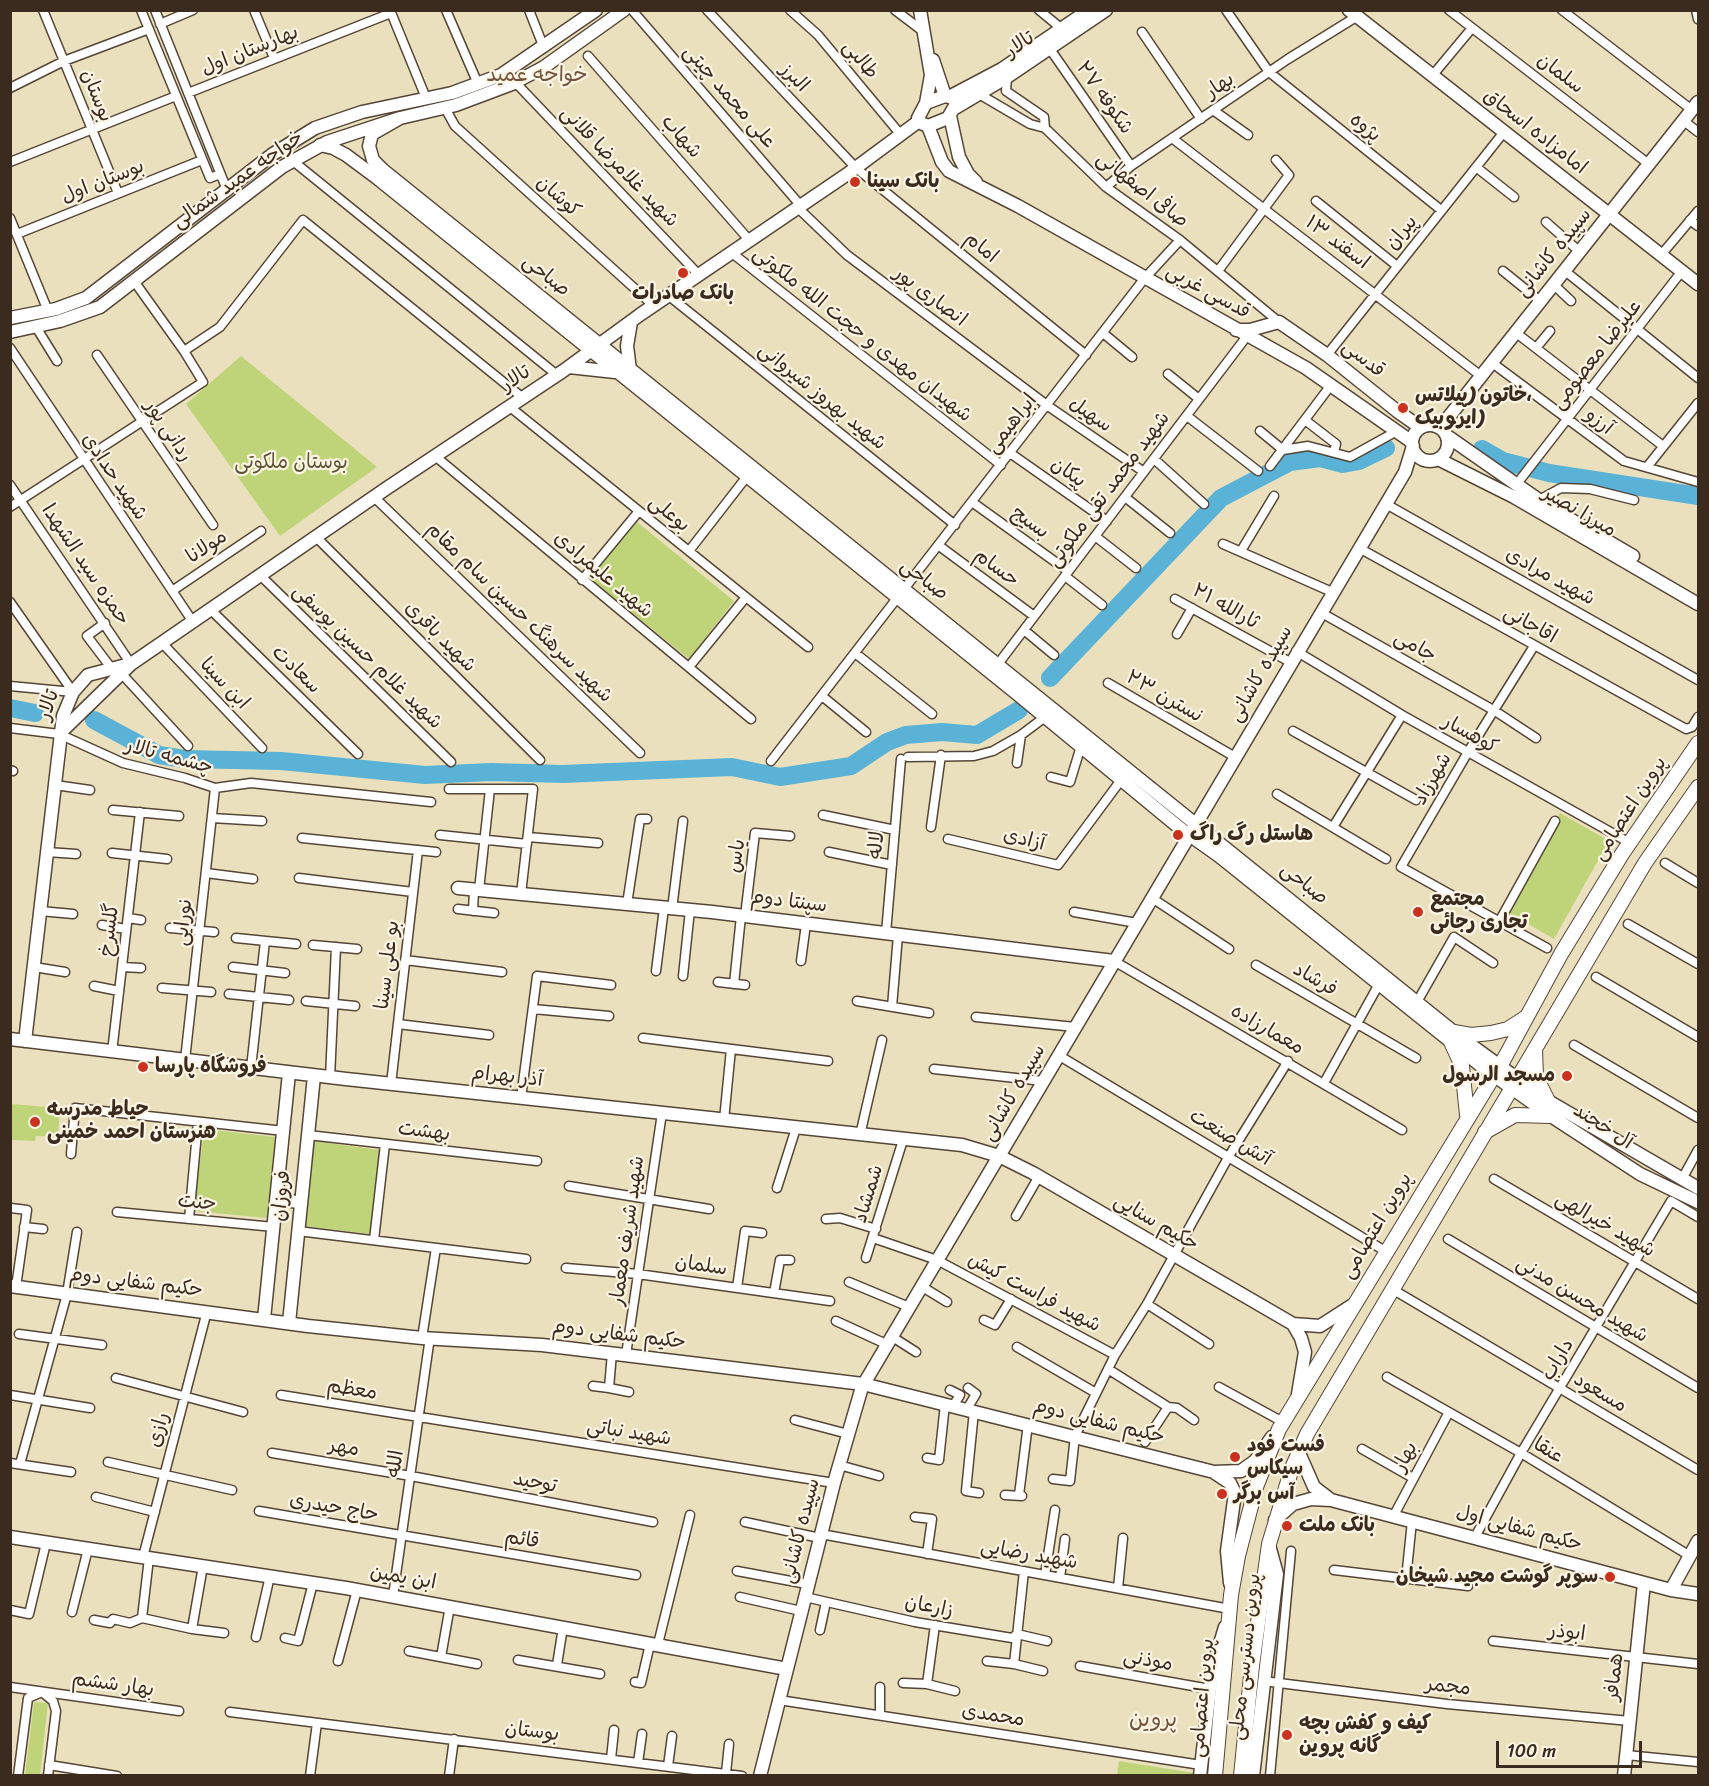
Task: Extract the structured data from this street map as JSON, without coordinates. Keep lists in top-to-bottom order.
{
  "streets": {
    "main road": ["پروین اعتصامی"],
    "street": [
      "تالار",
      "بهارستان اول",
      "طالبی",
      "سلمان",
      "البرز",
      "بهار",
      "بوستان",
      "علی محمد چیتی",
      "شکوفه ۲۷",
      "پژوه",
      "امامزاده اسحاق",
      "شهاب",
      "شهید غلامرضا قلانی",
      "خواجه عمید شمالی",
      "بوستان اول",
      "صافی اصفهانی",
      "کوشان",
      "پیران",
      "اسفند ۱۳",
      "امام",
      "سپیده کاشانی",
      "صباحی",
      "قدسی غربی",
      "انصاری پور",
      "شهیدان مهدی و حجت الله ملکوتی",
      "علیرضا معصومی",
      "قدسی",
      "شهید بهروز شیروانی",
      "سهیل",
      "آرزو",
      "ابراهیمی",
      "ردانی پور",
      "پیکان",
      "شهید حدادی",
      "شهید محمد تقی ملکوتی",
      "میرزا نصیر",
      "بوعلی",
      "بسیج",
      "مولانا",
      "حمزه سید الشهدا",
      "حسام",
      "شهید علیمرادی",
      "شهید مرادی",
      "ثارالله ۲۱",
      "شهید سرهنگ حسین سام مقام",
      "اقاجانی",
      "شهید باقری",
      "جامی",
      "شهید غلام حسین یوسفی",
      "سعادت",
      "ابن سینا",
      "نسترن ۲۳",
      "کوهسار",
      "چشمه تالار",
      "شهرزاد",
      "آزادی",
      "لاله",
      "یاس",
      "سپنتا دوم",
      "نورایی",
      "گلسرخ",
      "بو علی سینا",
      "فرشاد",
      "معمارزاده",
      "آذر بهرام",
      "آل خجند",
      "بهشت",
      "آتش صنعت",
      "شمشاد",
      "فروزان",
      "جنت",
      "حکیم سنایی",
      "شهید خیرالهی",
      "شهید شریف معمار",
      "حکیم شفایی دوم",
      "شهید فراست کیش",
      "شهید محسن مدنی",
      "داراب",
      "معظم",
      "مسعود",
      "رازی",
      "شهید نباتی",
      "مهر",
      "عنقا",
      "الله",
      "توحید",
      "حاج حیدری",
      "حکیم شفایی اول",
      "قائم",
      "شهید رضایی",
      "ابن یمین",
      "زارعان",
      "ابوذر",
      "پروین دسترسی محلی",
      "موذنی",
      "همافر",
      "بهار ششم",
      "مجمر",
      "محمدی"
    ]
  },
  "crossings": [
    ["تالار", "طالبی"],
    ["تالار", "البرز"],
    ["تالار", "علی محمد چیتی"],
    ["تالار", "شکوفه ۲۷"],
    ["تالار", "شهاب"],
    ["تالار", "شهید غلامرضا قلانی"],
    ["تالار", "صافی اصفهانی"],
    ["تالار", "کوشان"],
    ["تالار", "امام"],
    ["تالار", "صباحی"],
    ["تالار", "قدسی غربی"],
    ["تالار", "انصاری پور"],
    ["تالار", "شهیدان مهدی و حجت الله ملکوتی"],
    ["تالار", "شهید بهروز شیروانی"],
    ["تالار", "شهید حدادی"],
    ["تالار", "بوعلی"],
    ["تالار", "حمزه سید الشهدا"],
    ["تالار", "شهید علیمرادی"],
    ["تالار", "شهید سرهنگ حسین سام مقام"],
    ["تالار", "شهید باقری"],
    ["تالار", "شهید غلام حسین یوسفی"],
    ["تالار", "سعادت"],
    ["تالار", "ابن سینا"],
    ["تالار", "چشمه تالار"],
    ["سلمان", "سپیده کاشانی"],
    ["سلمان", "شهید شریف معمار"],
    ["البرز", "امام"],
    ["بهار", "شکوفه ۲۷"],
    ["بهار", "پژوه"],
    ["بهار", "امامزاده اسحاق"],
    ["بهار", "صافی اصفهانی"],
    ["بهار", "اسفند ۱۳"],
    ["بهار", "عنقا"],
    ["بهار", "حکیم شفایی اول"],
    ["بوستان", "بوستان اول"],
    ["علی محمد چیتی", "انصاری پور"],
    ["پژوه", "پیران"],
    ["امامزاده اسحاق", "پیران"],
    ["امامزاده اسحاق", "سپیده کاشانی"],
    ["امامزاده اسحاق", "علیرضا معصومی"],
    ["شهید غلامرضا قلانی", "خواجه عمید شمالی"],
    ["خواجه عمید شمالی", "کوشان"],
    ["خواجه عمید شمالی", "صباحی"],
    ["صافی اصفهانی", "قدسی"],
    ["صافی اصفهانی", "ابراهیمی"],
    ["پیران", "اسفند ۱۳"],
    ["پیران", "قدسی"],
    ["اسفند ۱۳", "سپیده کاشانی"],
    ["امام", "ابراهیمی"],
    ["سپیده کاشانی", "صباحی"],
    ["سپیده کاشانی", "قدسی غربی"],
    ["سپیده کاشانی", "قدسی"],
    ["سپیده کاشانی", "آرزو"],
    ["سپیده کاشانی", "میرزا نصیر"],
    ["سپیده کاشانی", "شهید مرادی"],
    ["سپیده کاشانی", "ثارالله ۲۱"],
    ["سپیده کاشانی", "اقاجانی"],
    ["سپیده کاشانی", "جامی"],
    ["سپیده کاشانی", "نسترن ۲۳"],
    ["سپیده کاشانی", "کوهسار"],
    ["سپیده کاشانی", "سپنتا دوم"],
    ["سپیده کاشانی", "معمارزاده"],
    ["سپیده کاشانی", "آذر بهرام"],
    ["سپیده کاشانی", "آتش صنعت"],
    ["سپیده کاشانی", "حکیم سنایی"],
    ["سپیده کاشانی", "حکیم شفایی دوم"],
    ["سپیده کاشانی", "شهید فراست کیش"],
    ["سپیده کاشانی", "شهید نباتی"],
    ["سپیده کاشانی", "شهید رضایی"],
    ["سپیده کاشانی", "ابن یمین"],
    ["سپیده کاشانی", "زارعان"],
    ["سپیده کاشانی", "محمدی"],
    ["صباحی", "ابراهیمی"],
    ["صباحی", "شهید محمد تقی ملکوتی"],
    ["صباحی", "پروین اعتصامی"],
    ["صباحی", "آزادی"],
    ["صباحی", "آل خجند"],
    ["قدسی غربی", "قدسی"],
    ["قدسی غربی", "ابراهیمی"],
    ["قدسی غربی", "شهید محمد تقی ملکوتی"],
    ["قدسی غربی", "میرزا نصیر"],
    ["انصاری پور", "سهیل"],
    ["انصاری پور", "ابراهیمی"],
    ["شهیدان مهدی و حجت الله ملکوتی", "ابراهیمی"],
    ["علیرضا معصومی", "آرزو"],
    ["علیرضا معصومی", "میرزا نصیر"],
    ["قدسی", "میرزا نصیر"],
    ["شهید بهروز شیروانی", "ابراهیمی"],
    ["سهیل", "ابراهیمی"],
    ["سهیل", "شهید محمد تقی ملکوتی"],
    ["ابراهیمی", "پیکان"],
    ["ابراهیمی", "بسیج"],
    ["ابراهیمی", "حسام"],
    ["پیکان", "شهید محمد تقی ملکوتی"],
    ["شهید حدادی", "مولانا"],
    ["شهید محمد تقی ملکوتی", "بسیج"],
    ["شهید محمد تقی ملکوتی", "حسام"],
    ["ثارالله ۲۱", "کوهسار"],
    ["اقاجانی", "شهرزاد"],
    ["جامی", "شهرزاد"],
    ["کوهسار", "شهرزاد"],
    ["کوهسار", "پروین اعتصامی"],
    ["چشمه تالار", "نورایی"],
    ["پروین اعتصامی", "آل خجند"],
    ["پروین اعتصامی", "آتش صنعت"],
    ["پروین اعتصامی", "شهید رضایی"],
    ["لاله", "سپنتا دوم"],
    ["یاس", "سپنتا دوم"],
    ["سپنتا دوم", "معمارزاده"],
    ["نورایی", "آذر بهرام"],
    ["گلسرخ", "آذر بهرام"],
    ["بو علی سینا", "آذر بهرام"],
    ["آذر بهرام", "شمشاد"],
    ["آذر بهرام", "فروزان"],
    ["آذر بهرام", "حکیم سنایی"],
    ["آذر بهرام", "شهید شریف معمار"],
    ["بهشت", "فروزان"],
    ["شمشاد", "شهید فراست کیش"],
    ["فروزان", "جنت"],
    ["فروزان", "حکیم شفایی دوم"],
    ["شهید خیرالهی", "داراب"],
    ["شهید شریف معمار", "حکیم شفایی دوم"],
    ["حکیم شفایی دوم", "رازی"],
    ["حکیم شفایی دوم", "الله"],
    ["شهید محسن مدنی", "داراب"],
    ["داراب", "مسعود"],
    ["داراب", "عنقا"],
    ["داراب", "حکیم شفایی اول"],
    ["معظم", "شهید نباتی"],
    ["معظم", "الله"],
    ["رازی", "ابن یمین"],
    ["شهید نباتی", "الله"],
    ["مهر", "الله"],
    ["مهر", "توحید"],
    ["الله", "توحید"],
    ["الله", "حاج حیدری"],
    ["الله", "قائم"],
    ["الله", "ابن یمین"],
    ["حاج حیدری", "قائم"],
    ["حکیم شفایی اول", "همافر"],
    ["ابوذر", "همافر"],
    ["پروین دسترسی محلی", "مجمر"],
    ["همافر", "مجمر"]
  ],
  "districts": ["خواجه عمید", "پروین"],
  "parks": ["بوستان ملکوتی"],
  "places": [
    "بانک سینا",
    "بانک صادرات",
    "خاتون (پیلاتس، ایروبیک)",
    "هاستل رگ راگ",
    "مجتمع تجاری رجائی",
    "فروشگاه پارسا",
    "مسجد الرسول",
    "حیاط مدرسه هنرستان احمد خمینی",
    "فست فود سیکاس",
    "آس برگر",
    "بانک ملت",
    "سوپر گوشت مجید شیخان",
    "کیف و کفش بچه گانه پروین"
  ],
  "scale_bar": "100 m"
}
